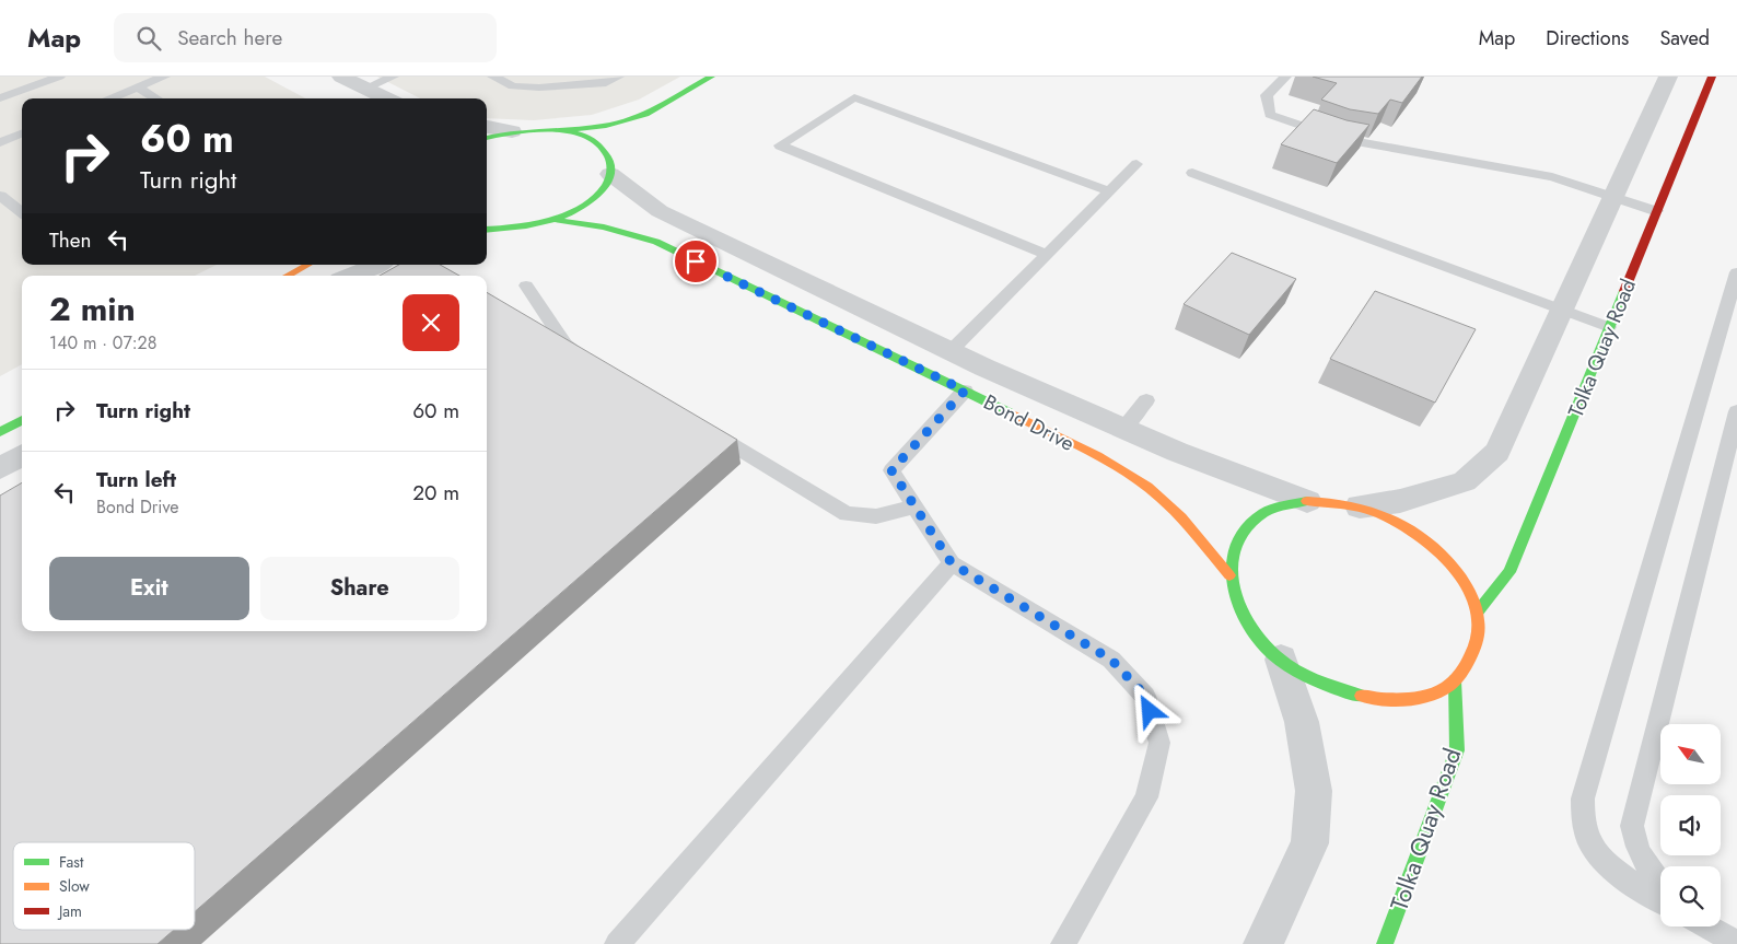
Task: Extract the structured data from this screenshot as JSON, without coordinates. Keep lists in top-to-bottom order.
{
  "streets": {
    "street": ["Tolka Quay Road", "Bond Drive"]
  },
  "legend": ["Fast", "Slow", "Jam"],
  "north": "top left",
  "page": {
    "header": "Map",
    "search": "Search here",
    "nav": ["Map", "Directions", "Saved"],
    "turn": ["60 m", "Turn right"],
    "then": "Then",
    "heading": ["2 min", "140 m · 07:28"],
    "list": [
      {
        "name": "Turn right",
        "value": "60 m"
      },
      {
        "name": "Turn left",
        "note": "Bond Drive",
        "value": "20 m"
      }
    ],
    "buttons": ["Exit", "Share"]
  }
}
